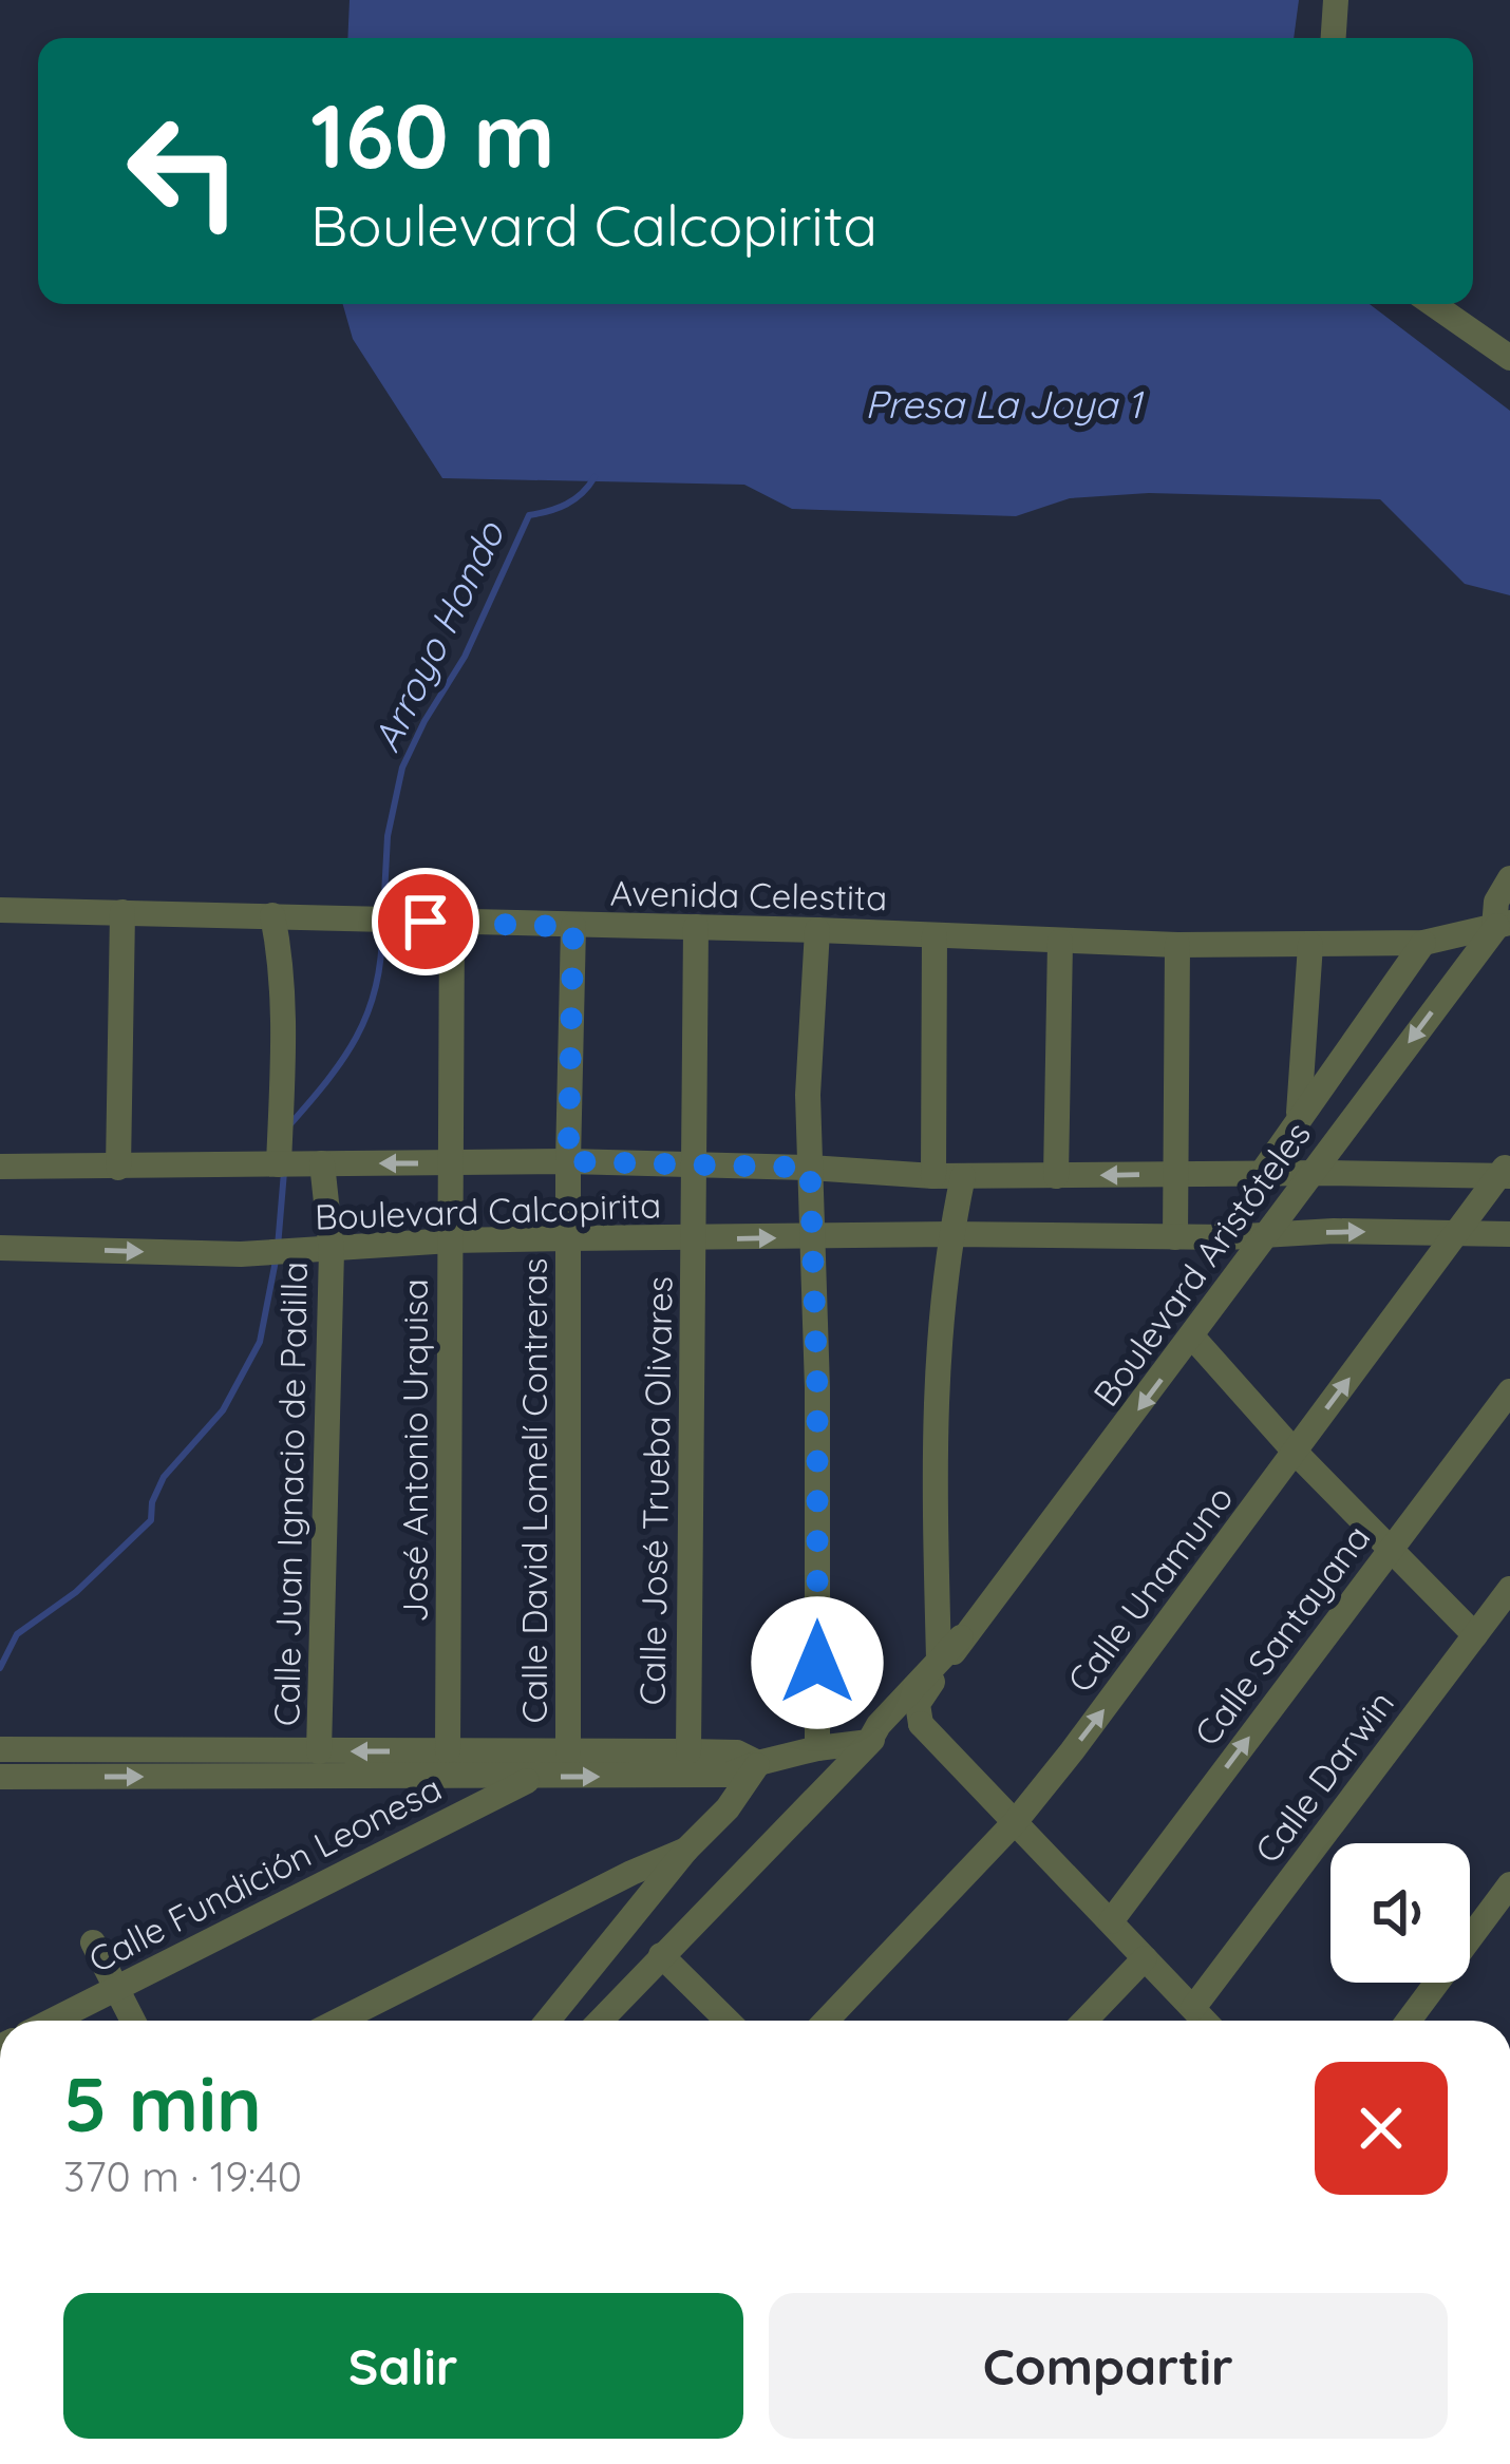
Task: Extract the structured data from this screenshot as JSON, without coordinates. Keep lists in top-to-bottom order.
{
  "streets": {
    "street": [
      "Avenida Celestita",
      "Boulevard Calcopirita",
      "Boulevard Aristóteles",
      "José Antonio Urquisa",
      "Calle David Lomelí Contreras",
      "Calle José Trueba Olivares",
      "Calle Juan Ignacio de Padilla",
      "Calle Unamuno",
      "Calle Santayana",
      "Calle Darwin",
      "Calle Fundición Leonesa"
    ]
  },
  "crossings": [
    ["Avenida Celestita", "Boulevard Aristóteles"],
    ["Avenida Celestita", "José Antonio Urquisa"],
    ["Avenida Celestita", "Calle David Lomelí Contreras"],
    ["Avenida Celestita", "Calle José Trueba Olivares"],
    ["Avenida Celestita", "Calle Juan Ignacio de Padilla"],
    ["Boulevard Calcopirita", "Boulevard Aristóteles"],
    ["Boulevard Calcopirita", "José Antonio Urquisa"],
    ["Boulevard Calcopirita", "Calle David Lomelí Contreras"],
    ["Boulevard Calcopirita", "Calle José Trueba Olivares"],
    ["Boulevard Calcopirita", "Calle Juan Ignacio de Padilla"],
    ["Boulevard Calcopirita", "Calle Unamuno"]
  ],
  "one_way": ["Calle Unamuno", "Calle Santayana"],
  "water": ["Presa La Joya 1", "Arroyo Hondo"],
  "page": {
    "turn": ["160 m", "Boulevard Calcopirita"],
    "heading": ["5 min", "370 m · 19:40"],
    "buttons": ["Salir", "Compartir"]
  }
}
